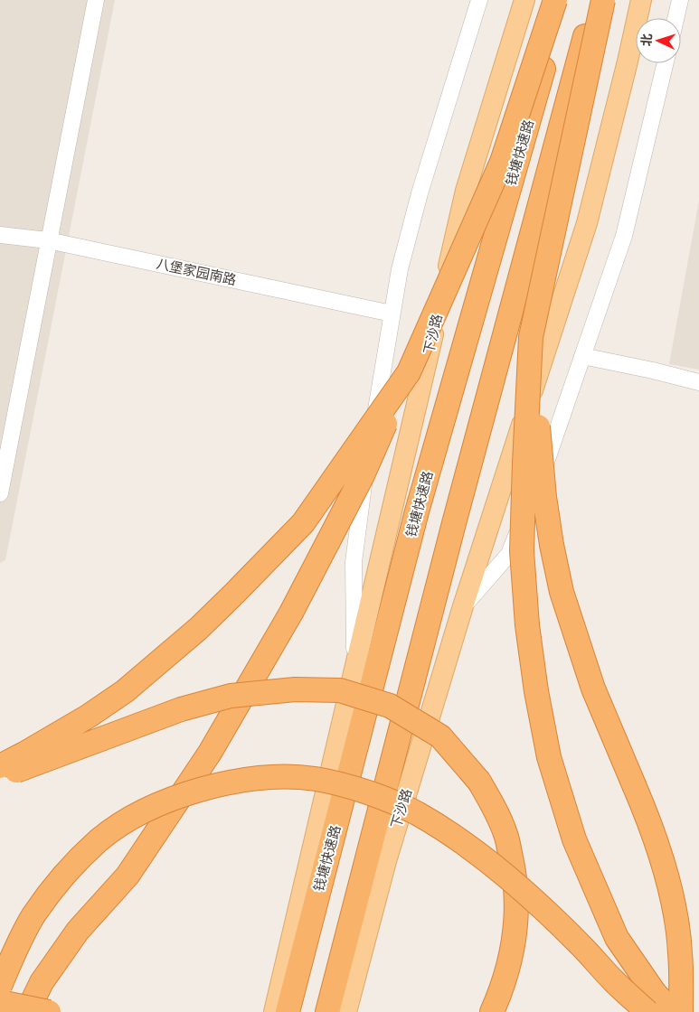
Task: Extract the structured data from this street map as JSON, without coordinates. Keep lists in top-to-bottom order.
{
  "streets": {
    "highway": ["钱塘快速路"],
    "main road": ["下沙路"],
    "street": ["八堡家园南路"]
  },
  "crossings": [
    ["八堡家园南路", "下沙路"]
  ],
  "north": "left"
}
